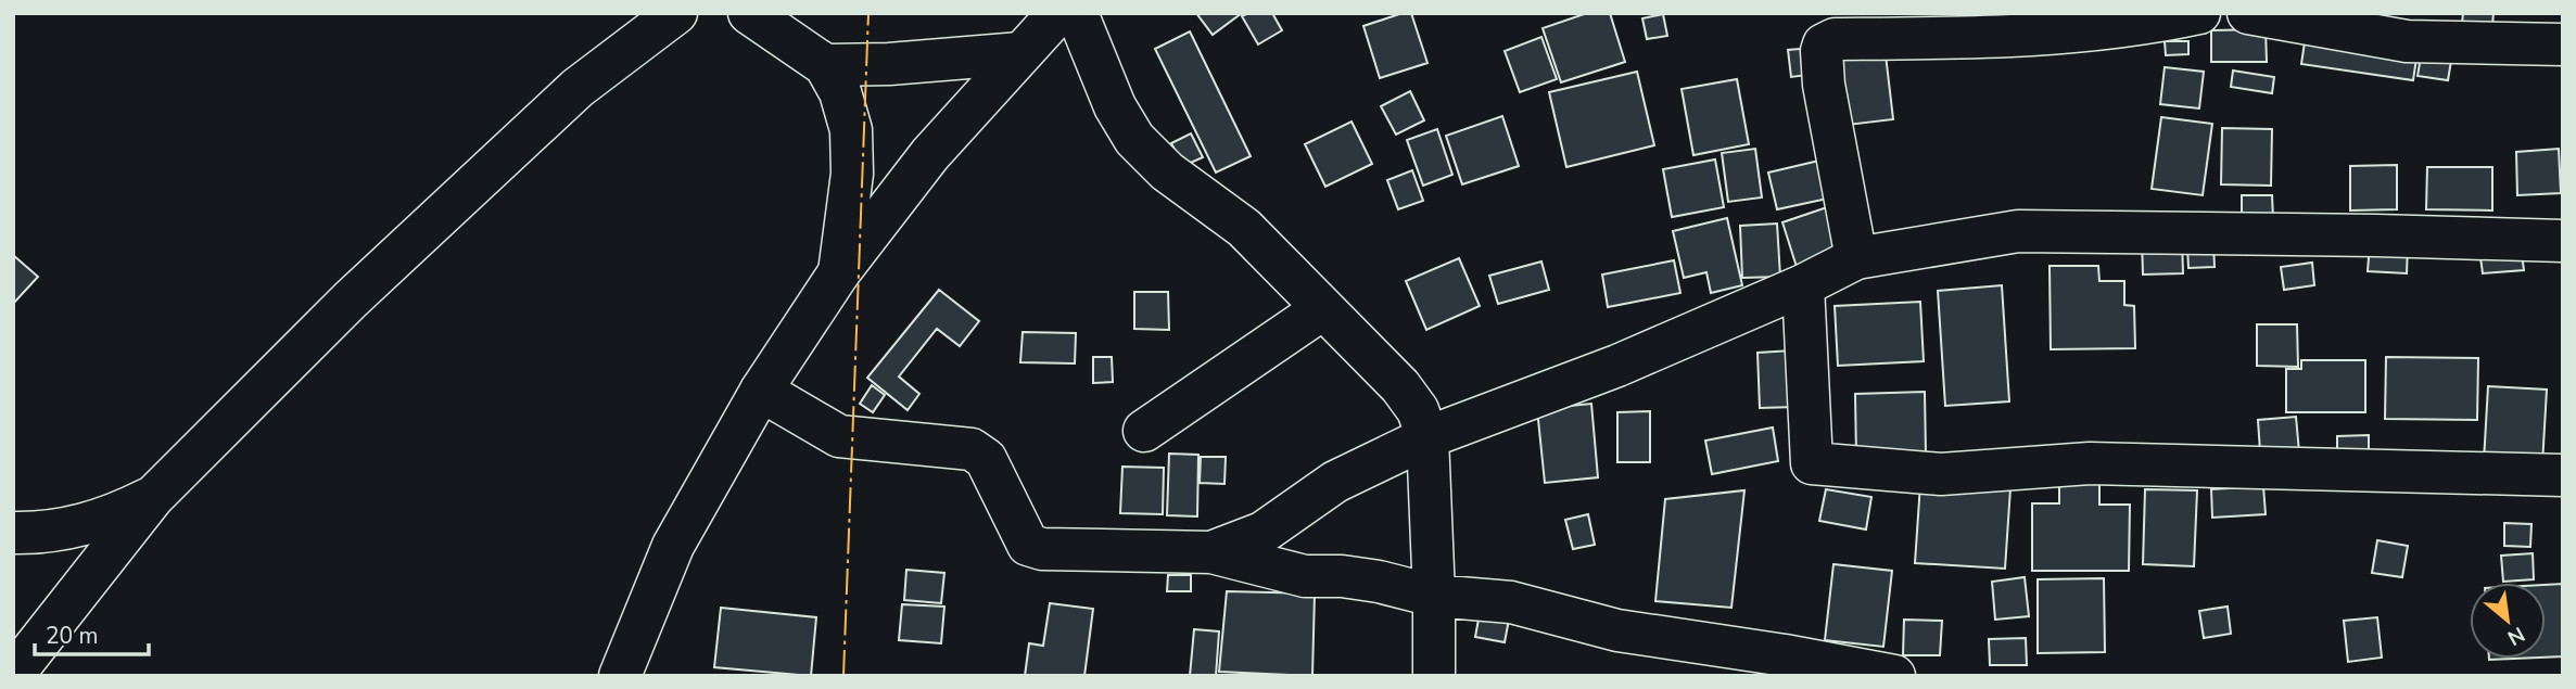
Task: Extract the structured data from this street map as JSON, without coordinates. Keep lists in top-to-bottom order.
{
  "scale_bar": "20 m",
  "north": "bottom right"
}
